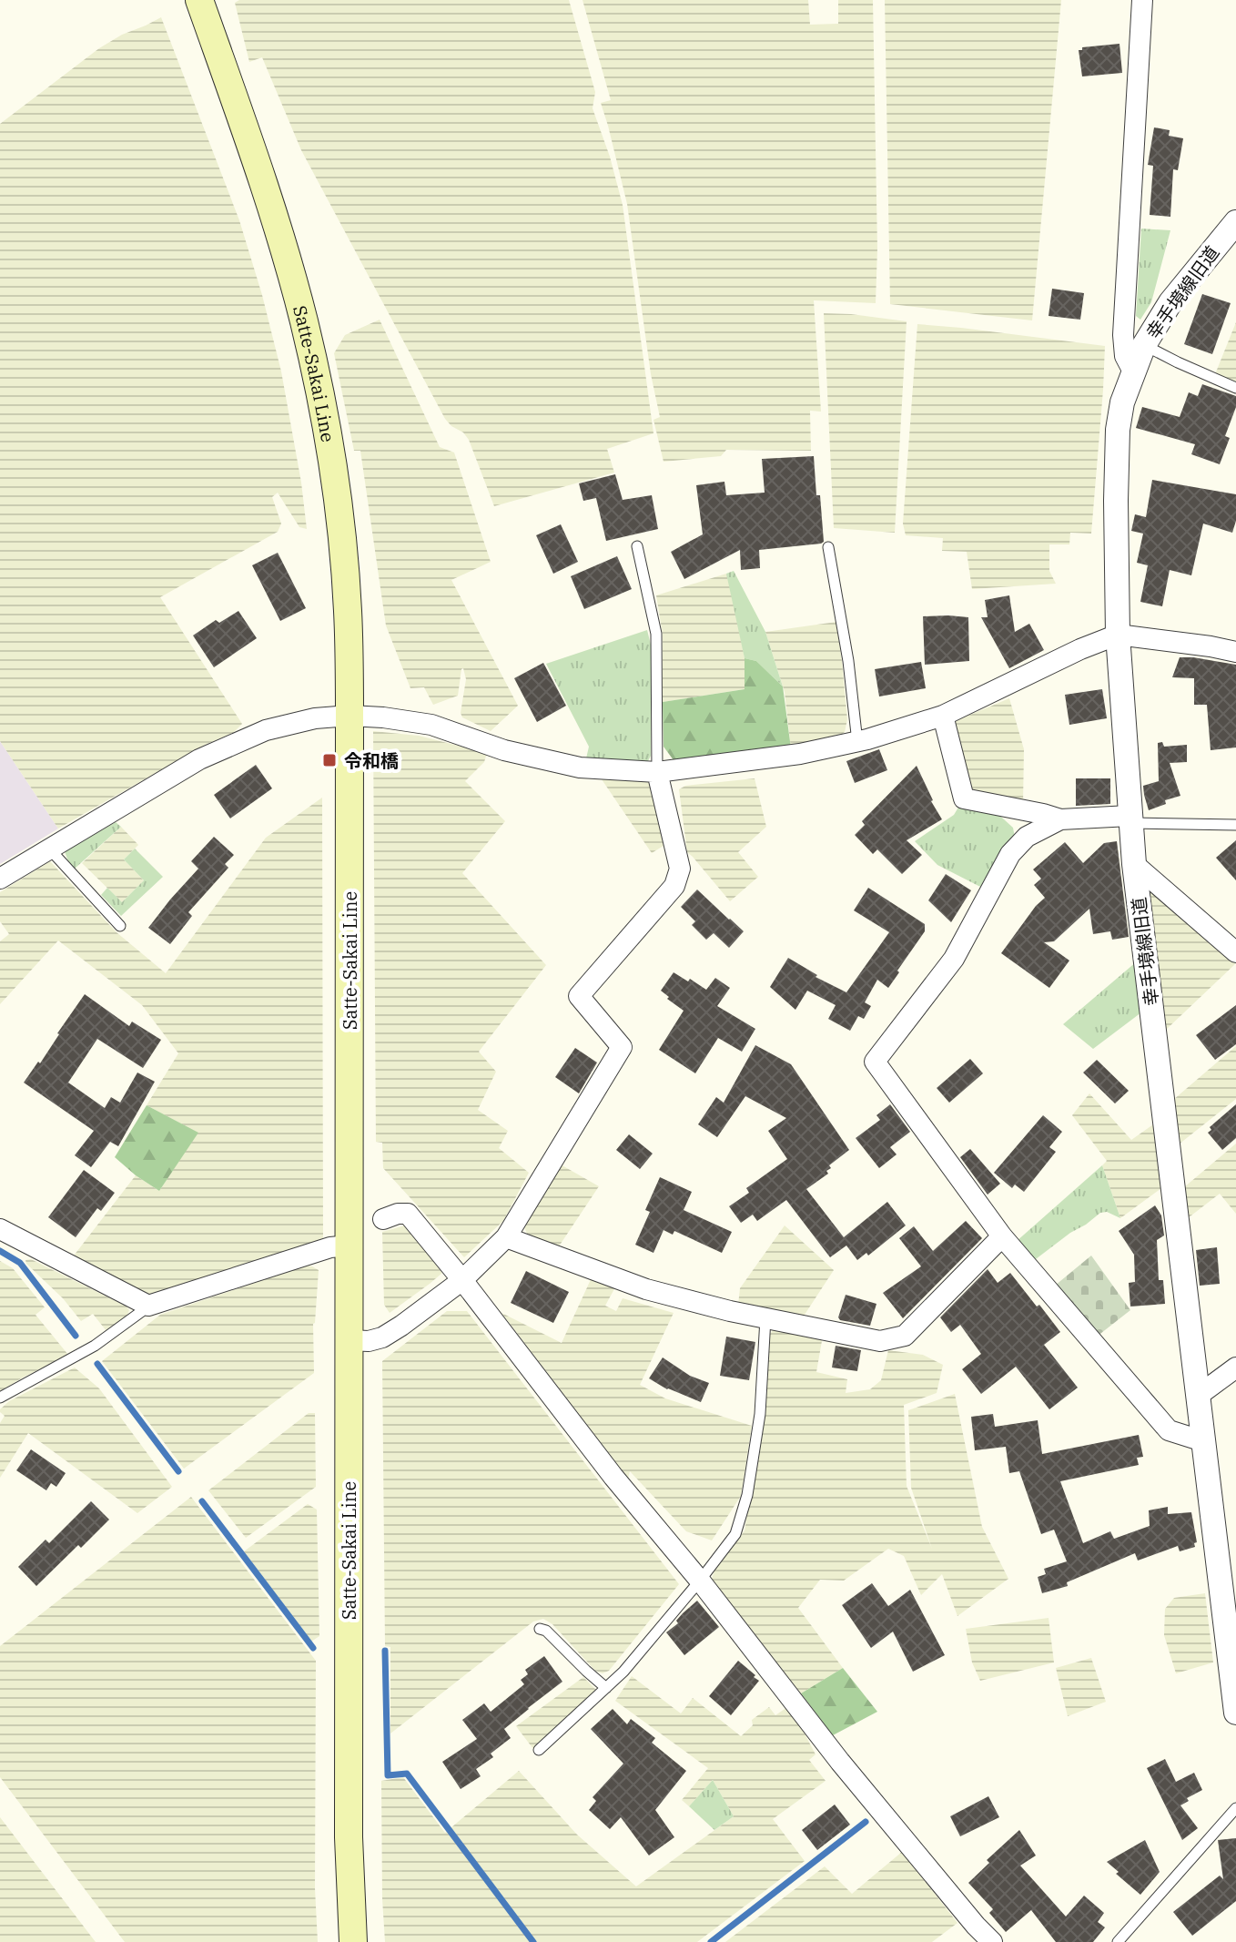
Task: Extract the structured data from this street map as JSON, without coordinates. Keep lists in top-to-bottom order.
{
  "streets": {
    "main road": ["Satte-Sakai Line"],
    "street": ["幸手境線旧道"]
  },
  "places": {
    "transit": ["令和橋"]
  }
}
